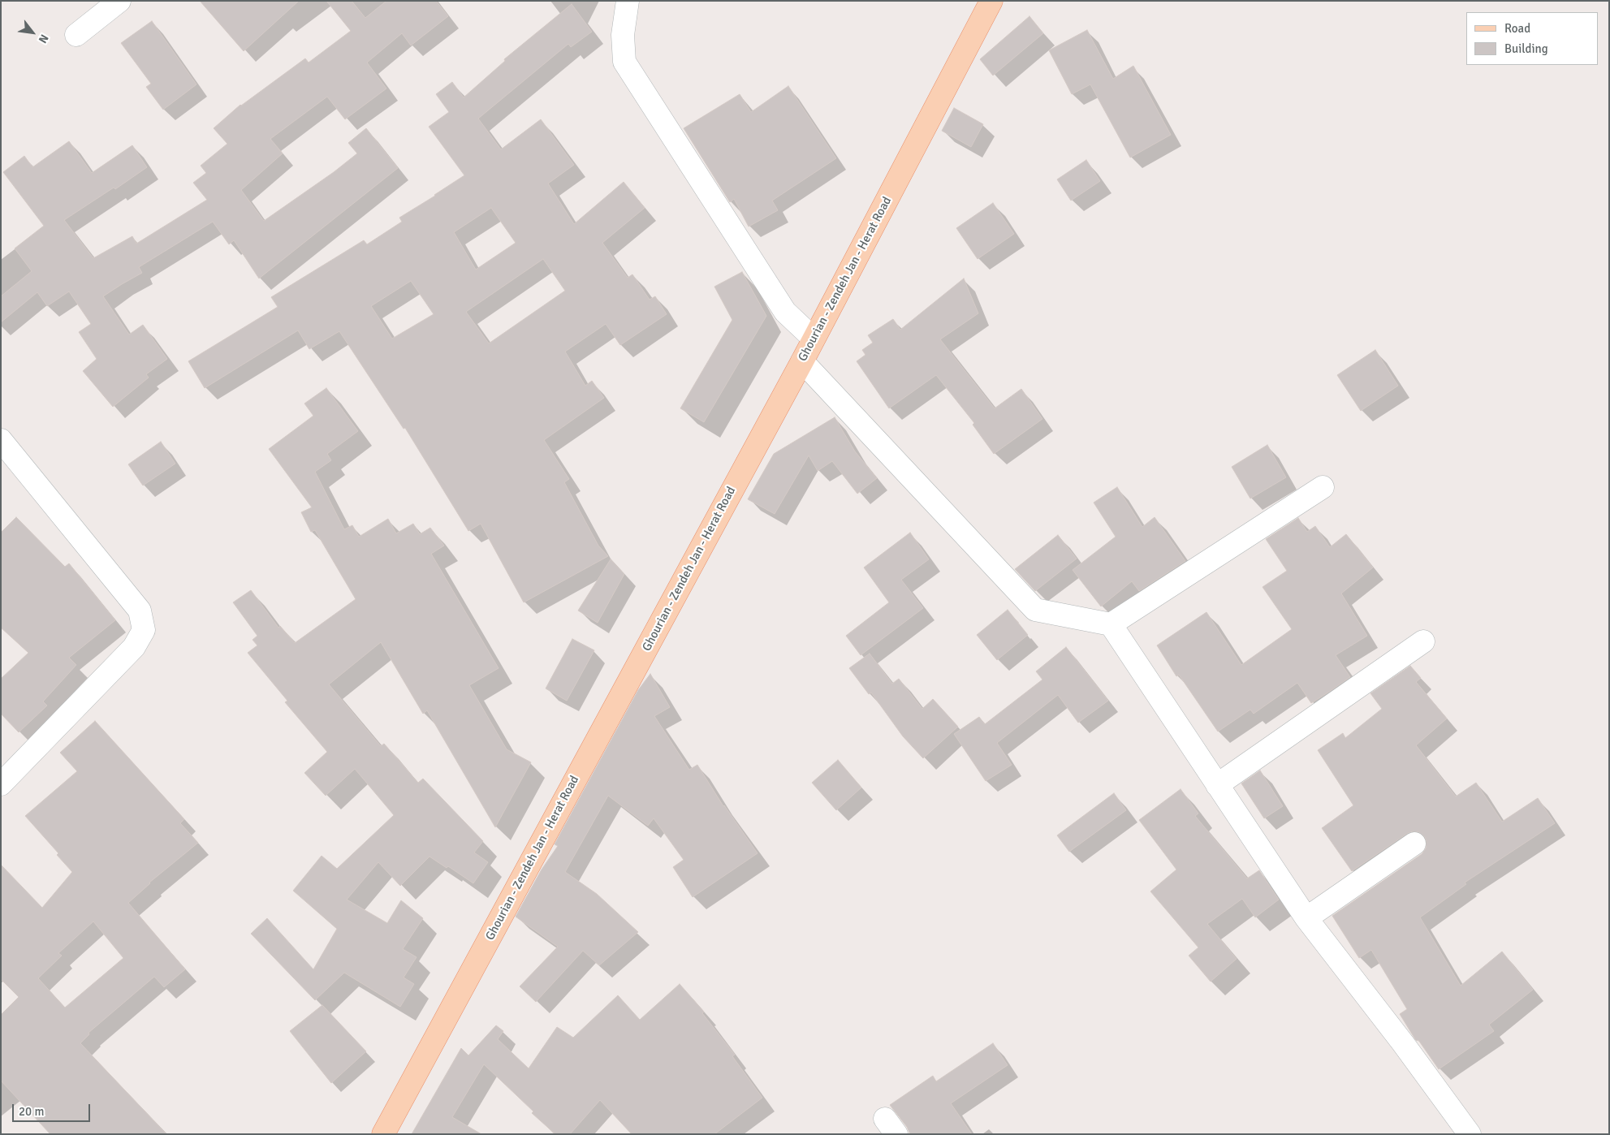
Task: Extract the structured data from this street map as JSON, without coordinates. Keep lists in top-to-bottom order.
{
  "streets": {
    "main road": ["Ghourian - Zendeh Jan - Herat Road"]
  },
  "legend": ["Road", "Building"],
  "scale_bar": "20 m",
  "north": "bottom right"
}
